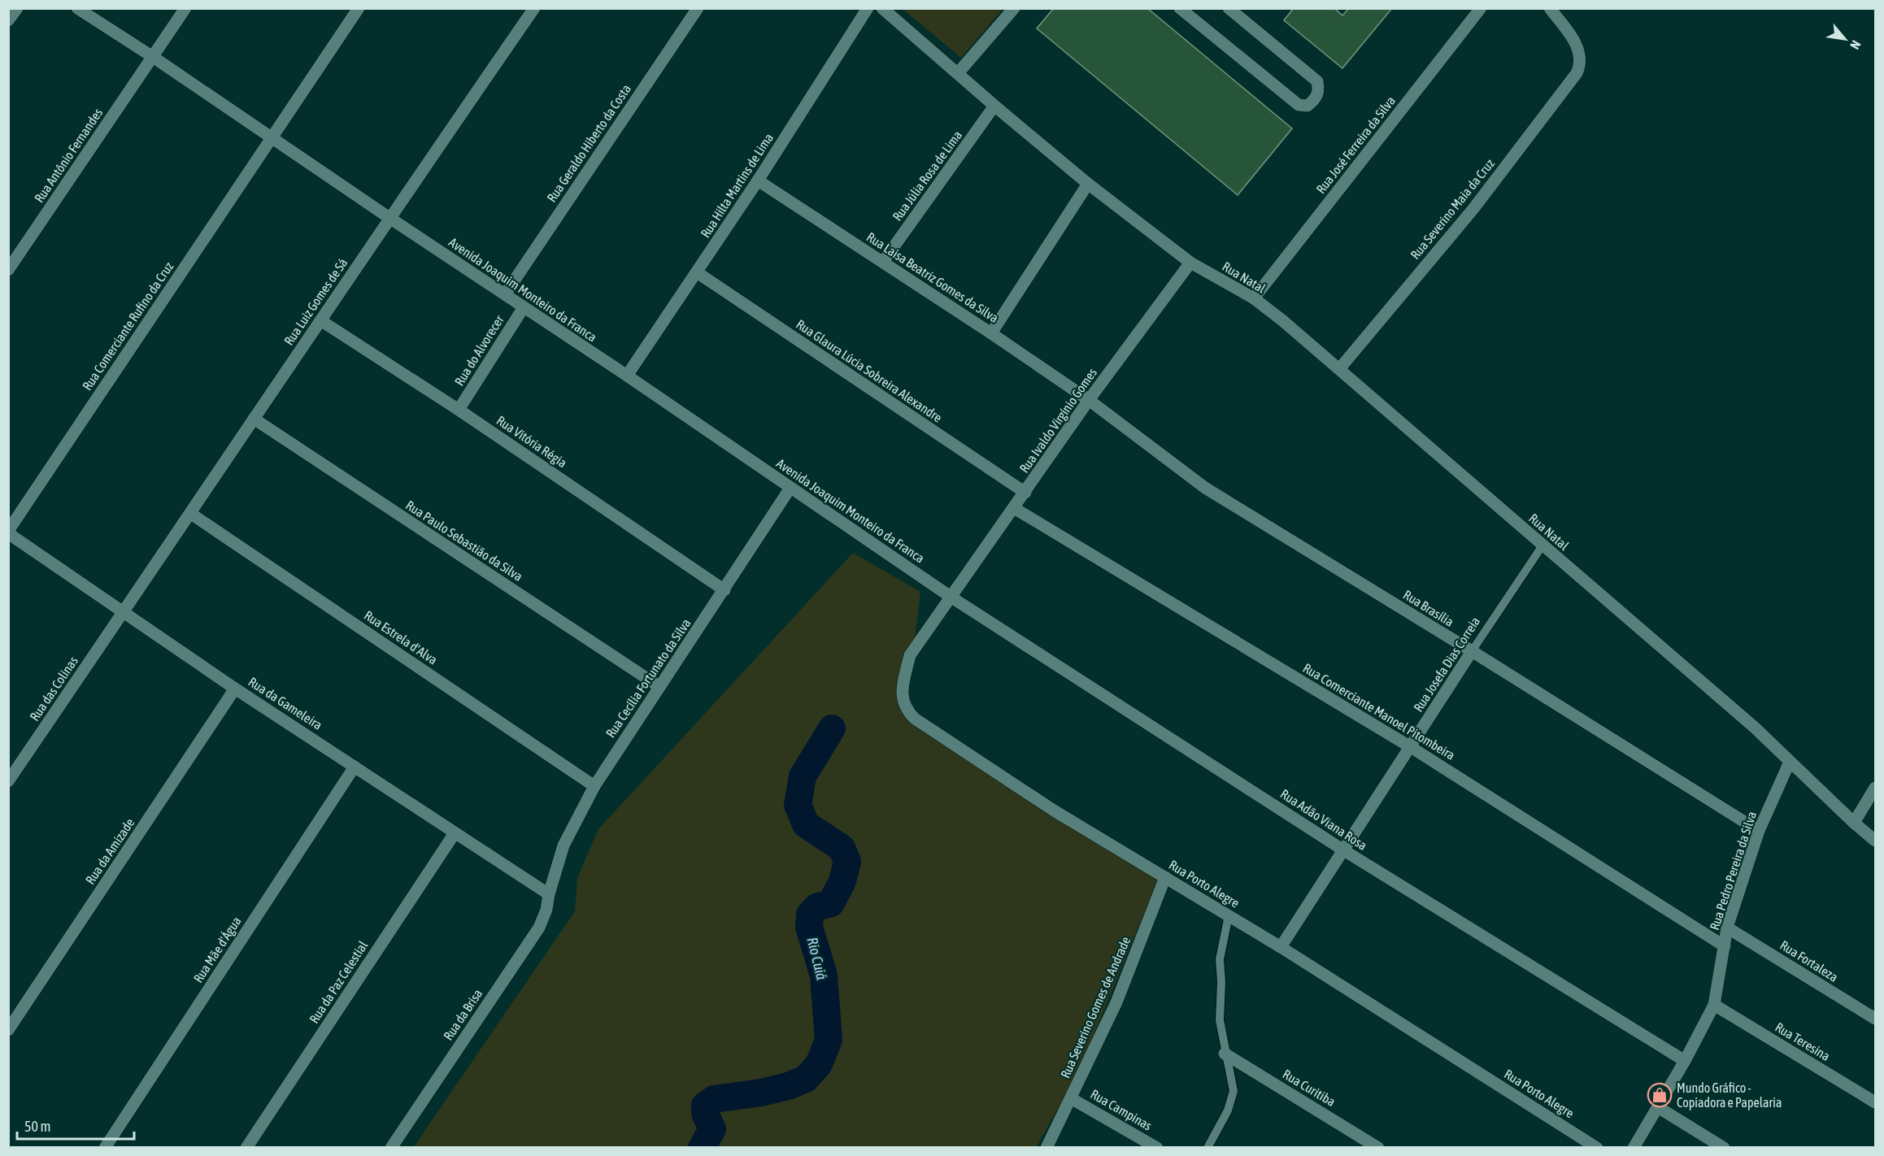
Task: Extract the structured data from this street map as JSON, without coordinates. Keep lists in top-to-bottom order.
{
  "streets": {
    "street": [
      "Rua Geraldo Hiberto da Costa",
      "Rua José Ferreira da Silva",
      "Rua Antônio Fernandes",
      "Rua Júlia Rosa de Lima",
      "Rua Hilta Martins de Lima",
      "Rua Severino Maia da Cruz",
      "Rua Laisa Beatriz Gomes da Silva",
      "Rua Natal",
      "Avenida Joaquim Monteiro da Franca",
      "Rua Luiz Gomes de Sá",
      "Rua Comerciante Rufino da Cruz",
      "Rua do Alvorecer",
      "Rua Glaura Lúcia Sobreira Alexandre",
      "Rua Ivaldo Virgínio Gomes",
      "Rua Vitória Régia",
      "Rua Paulo Sebastião da Silva",
      "Rua Brasília",
      "Rua Estrela d'Alva",
      "Rua Josefa Dias Correia",
      "Rua Cecília Fortunato da Silva",
      "Rua das Colinas",
      "Rua da Gameleira",
      "Rua Comerciante Manoel Pitombeira",
      "Rua Adão Viana Rosa",
      "Rua da Amizade",
      "Rua Pedro Pereira da Silva",
      "Rua Porto Alegre",
      "Rua Mãe d'Água",
      "Rua Fortaleza",
      "Rua da Paz Celestial",
      "Rua Severino Gomes de Andrade",
      "Rua da Brisa",
      "Rua Teresina",
      "Rua Curitiba",
      "Rua Campinas"
    ]
  },
  "crossings": [
    ["Rua Geraldo Hiberto da Costa", "Avenida Joaquim Monteiro da Franca"],
    ["Rua José Ferreira da Silva", "Rua Natal"],
    ["Rua Antônio Fernandes", "Avenida Joaquim Monteiro da Franca"],
    ["Rua Júlia Rosa de Lima", "Rua Laisa Beatriz Gomes da Silva"],
    ["Rua Júlia Rosa de Lima", "Rua Natal"],
    ["Rua Hilta Martins de Lima", "Rua Laisa Beatriz Gomes da Silva"],
    ["Rua Hilta Martins de Lima", "Avenida Joaquim Monteiro da Franca"],
    ["Rua Hilta Martins de Lima", "Rua Glaura Lúcia Sobreira Alexandre"],
    ["Rua Severino Maia da Cruz", "Rua Natal"],
    ["Rua Laisa Beatriz Gomes da Silva", "Rua Ivaldo Virgínio Gomes"],
    ["Rua Laisa Beatriz Gomes da Silva", "Rua Brasília"],
    ["Rua Natal", "Rua Ivaldo Virgínio Gomes"],
    ["Rua Natal", "Rua Josefa Dias Correia"],
    ["Rua Natal", "Rua Pedro Pereira da Silva"],
    ["Avenida Joaquim Monteiro da Franca", "Rua Luiz Gomes de Sá"],
    ["Avenida Joaquim Monteiro da Franca", "Rua Comerciante Rufino da Cruz"],
    ["Avenida Joaquim Monteiro da Franca", "Rua do Alvorecer"],
    ["Avenida Joaquim Monteiro da Franca", "Rua Ivaldo Virgínio Gomes"],
    ["Avenida Joaquim Monteiro da Franca", "Rua Cecília Fortunato da Silva"],
    ["Avenida Joaquim Monteiro da Franca", "Rua Adão Viana Rosa"],
    ["Avenida Joaquim Monteiro da Franca", "Rua Porto Alegre"],
    ["Rua Luiz Gomes de Sá", "Rua Vitória Régia"],
    ["Rua Luiz Gomes de Sá", "Rua Paulo Sebastião da Silva"],
    ["Rua Luiz Gomes de Sá", "Rua Estrela d'Alva"],
    ["Rua Luiz Gomes de Sá", "Rua das Colinas"],
    ["Rua Luiz Gomes de Sá", "Rua da Gameleira"],
    ["Rua Comerciante Rufino da Cruz", "Rua da Gameleira"],
    ["Rua do Alvorecer", "Rua Vitória Régia"],
    ["Rua Glaura Lúcia Sobreira Alexandre", "Rua Ivaldo Virgínio Gomes"],
    ["Rua Ivaldo Virgínio Gomes", "Rua Brasília"],
    ["Rua Ivaldo Virgínio Gomes", "Rua Comerciante Manoel Pitombeira"],
    ["Rua Ivaldo Virgínio Gomes", "Rua Adão Viana Rosa"],
    ["Rua Ivaldo Virgínio Gomes", "Rua Porto Alegre"],
    ["Rua Vitória Régia", "Rua Cecília Fortunato da Silva"],
    ["Rua Paulo Sebastião da Silva", "Rua Cecília Fortunato da Silva"],
    ["Rua Brasília", "Rua Josefa Dias Correia"],
    ["Rua Brasília", "Rua Pedro Pereira da Silva"],
    ["Rua Estrela d'Alva", "Rua Cecília Fortunato da Silva"],
    ["Rua Josefa Dias Correia", "Rua Comerciante Manoel Pitombeira"],
    ["Rua Josefa Dias Correia", "Rua Adão Viana Rosa"],
    ["Rua Josefa Dias Correia", "Rua Porto Alegre"],
    ["Rua Cecília Fortunato da Silva", "Rua da Gameleira"],
    ["Rua Cecília Fortunato da Silva", "Rua da Brisa"],
    ["Rua das Colinas", "Rua da Gameleira"],
    ["Rua da Gameleira", "Rua da Amizade"],
    ["Rua da Gameleira", "Rua Mãe d'Água"],
    ["Rua da Gameleira", "Rua da Paz Celestial"],
    ["Rua da Gameleira", "Rua da Brisa"],
    ["Rua Comerciante Manoel Pitombeira", "Rua Pedro Pereira da Silva"],
    ["Rua Adão Viana Rosa", "Rua Pedro Pereira da Silva"],
    ["Rua Adão Viana Rosa", "Rua Porto Alegre"],
    ["Rua Pedro Pereira da Silva", "Rua Fortaleza"],
    ["Rua Pedro Pereira da Silva", "Rua Teresina"],
    ["Rua Porto Alegre", "Rua Severino Gomes de Andrade"],
    ["Rua Severino Gomes de Andrade", "Rua Campinas"]
  ],
  "water": ["Rio Cuiá"],
  "places": {
    "shop": ["Mundo Gráfico - Copiadora e Papelaria"]
  },
  "scale_bar": "50 m",
  "north": "bottom right"
}
